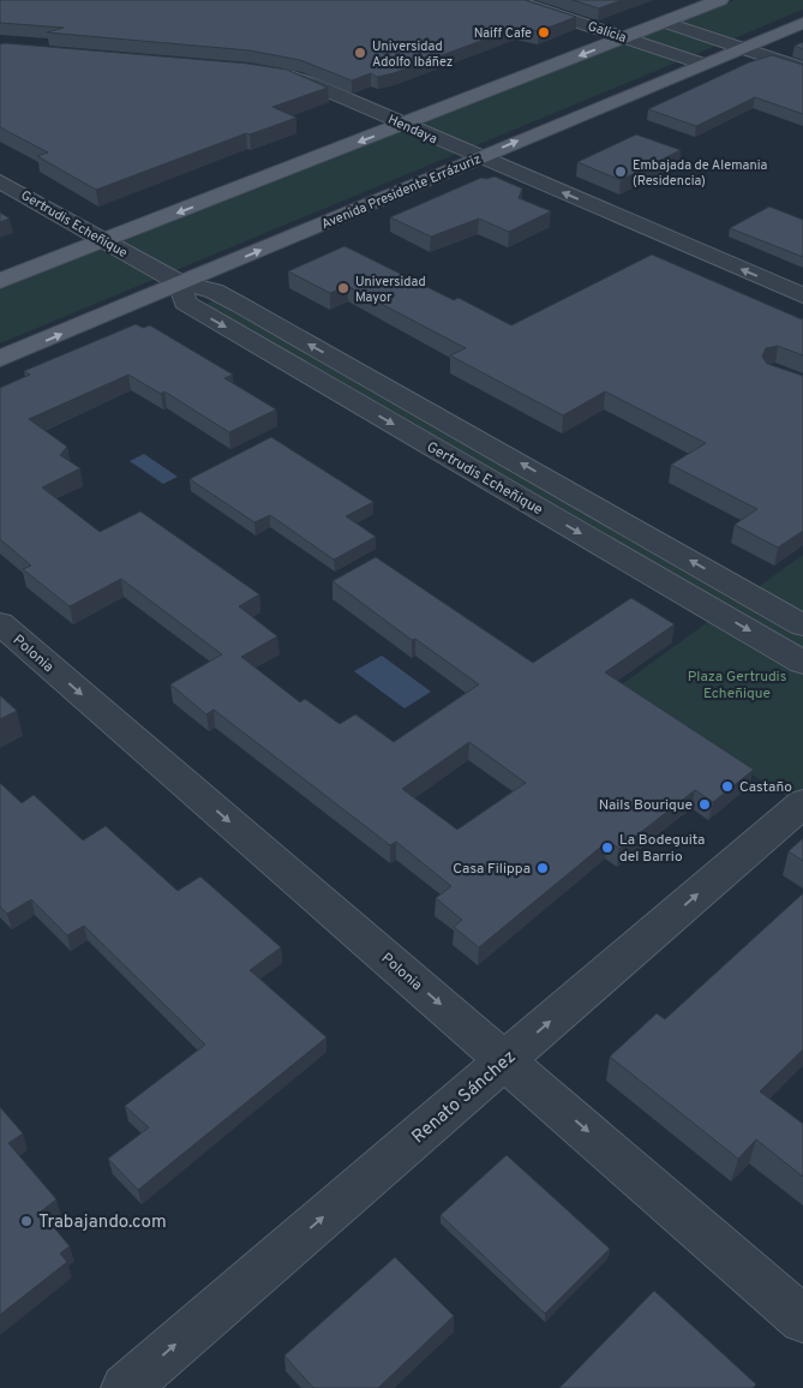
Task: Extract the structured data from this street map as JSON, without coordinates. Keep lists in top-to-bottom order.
{
  "streets": {
    "main road": ["Avenida Presidente Errázuriz"],
    "street": [
      "Galicia",
      "Hendaya",
      "Gertrudis Echeñique",
      "Polonia",
      "Renato Sánchez"
    ]
  },
  "crossings": [
    ["Galicia", "Avenida Presidente Errázuriz"],
    ["Hendaya", "Avenida Presidente Errázuriz"],
    ["Avenida Presidente Errázuriz", "Gertrudis Echeñique"],
    ["Polonia", "Renato Sánchez"]
  ],
  "one_way": ["Polonia", "Renato Sánchez"],
  "parks": ["Plaza Gertrudis Echeñique"],
  "places": [
    "Naiff Cafe",
    "Universidad Adolfo Ibáñez",
    "Embajada de Alemania (Residencia)",
    "Universidad Mayor",
    "Castaño",
    "Nails Bourique",
    "La Bodeguita del Barrio",
    "Casa Filippa",
    "Trabajando.com"
  ]
}
